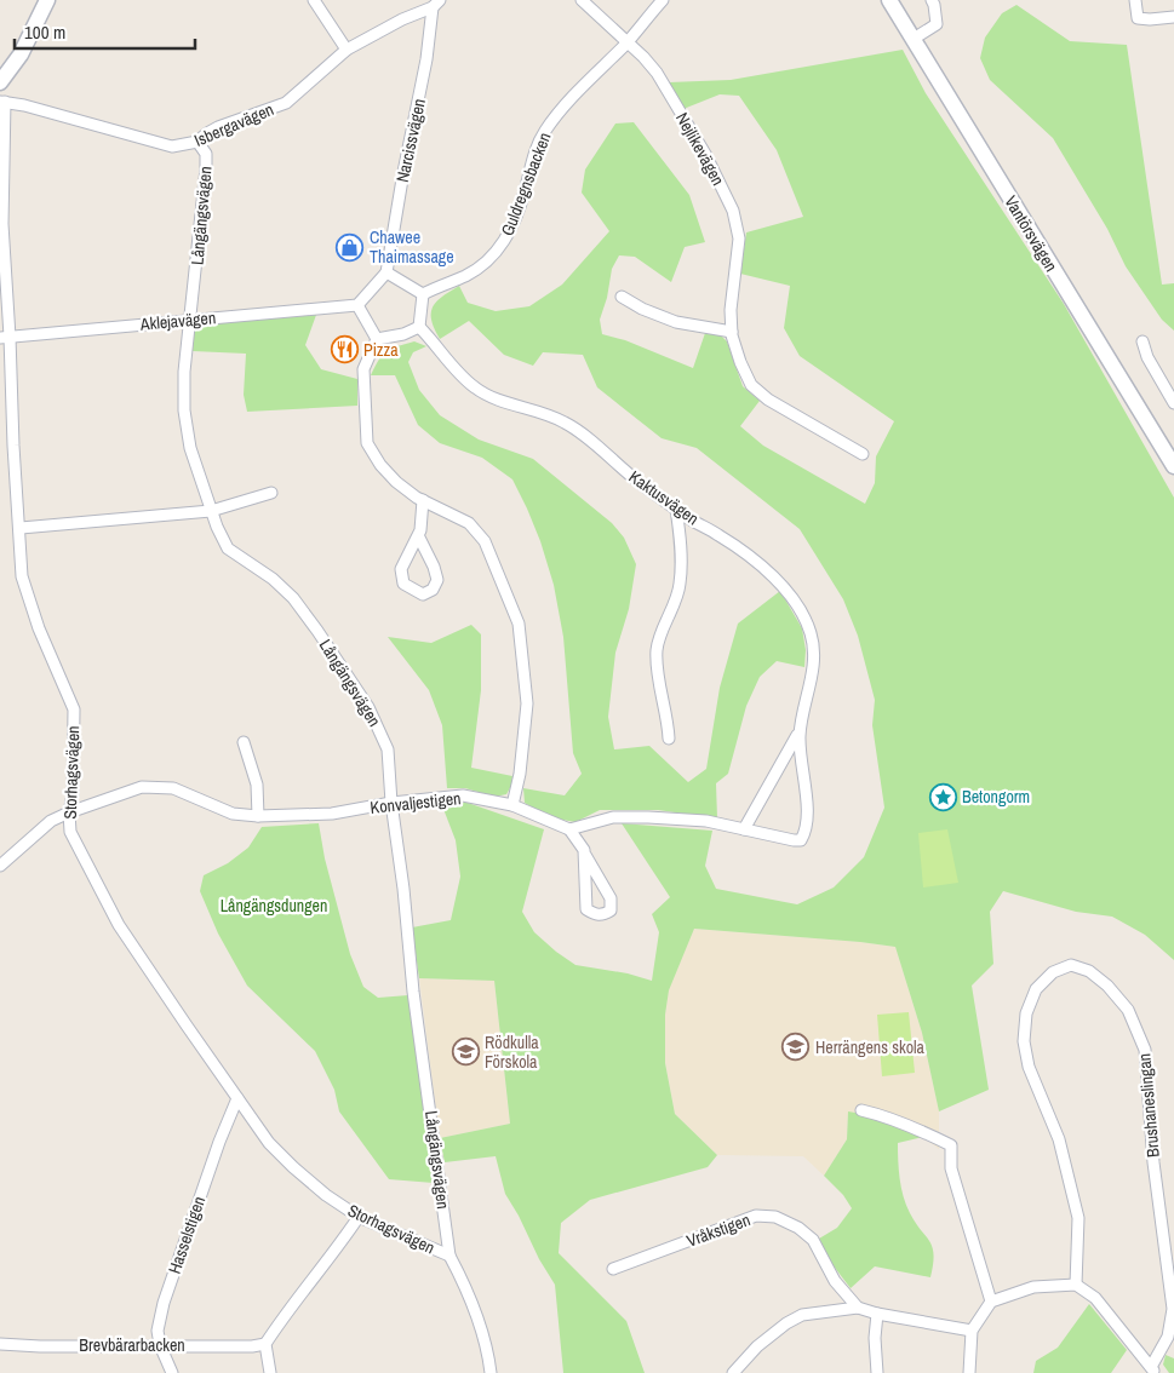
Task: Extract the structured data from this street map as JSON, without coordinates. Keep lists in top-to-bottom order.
{
  "streets": {
    "street": [
      "Isbergavägen",
      "Narcissvägen",
      "Nejlikevägen",
      "Guldregnsbacken",
      "Långängsvägen",
      "Vantörsvägen",
      "Aklejavägen",
      "Kaktusvägen",
      "Storhagsvägen",
      "Konvaljestigen",
      "Brushaneslingan",
      "Vråkstigen",
      "Hasselstigen",
      "Brevbärarbacken"
    ]
  },
  "crossings": [
    ["Isbergavägen", "Narcissvägen"],
    ["Isbergavägen", "Långängsvägen"],
    ["Isbergavägen", "Storhagsvägen"],
    ["Narcissvägen", "Guldregnsbacken"],
    ["Narcissvägen", "Aklejavägen"],
    ["Narcissvägen", "Kaktusvägen"],
    ["Nejlikevägen", "Guldregnsbacken"],
    ["Guldregnsbacken", "Aklejavägen"],
    ["Guldregnsbacken", "Kaktusvägen"],
    ["Långängsvägen", "Aklejavägen"],
    ["Långängsvägen", "Storhagsvägen"],
    ["Långängsvägen", "Konvaljestigen"],
    ["Aklejavägen", "Kaktusvägen"],
    ["Aklejavägen", "Storhagsvägen"],
    ["Storhagsvägen", "Konvaljestigen"],
    ["Storhagsvägen", "Hasselstigen"],
    ["Hasselstigen", "Brevbärarbacken"]
  ],
  "parks": ["Långängsdungen"],
  "places": {
    "shop": ["Chawee Thaimassage"],
    "restaurant": ["Pizza"],
    "place": ["Betongorm"],
    "school or university": ["Herrängens skola", "Rödkulla Förskola"]
  },
  "scale_bar": "100 m"
}
